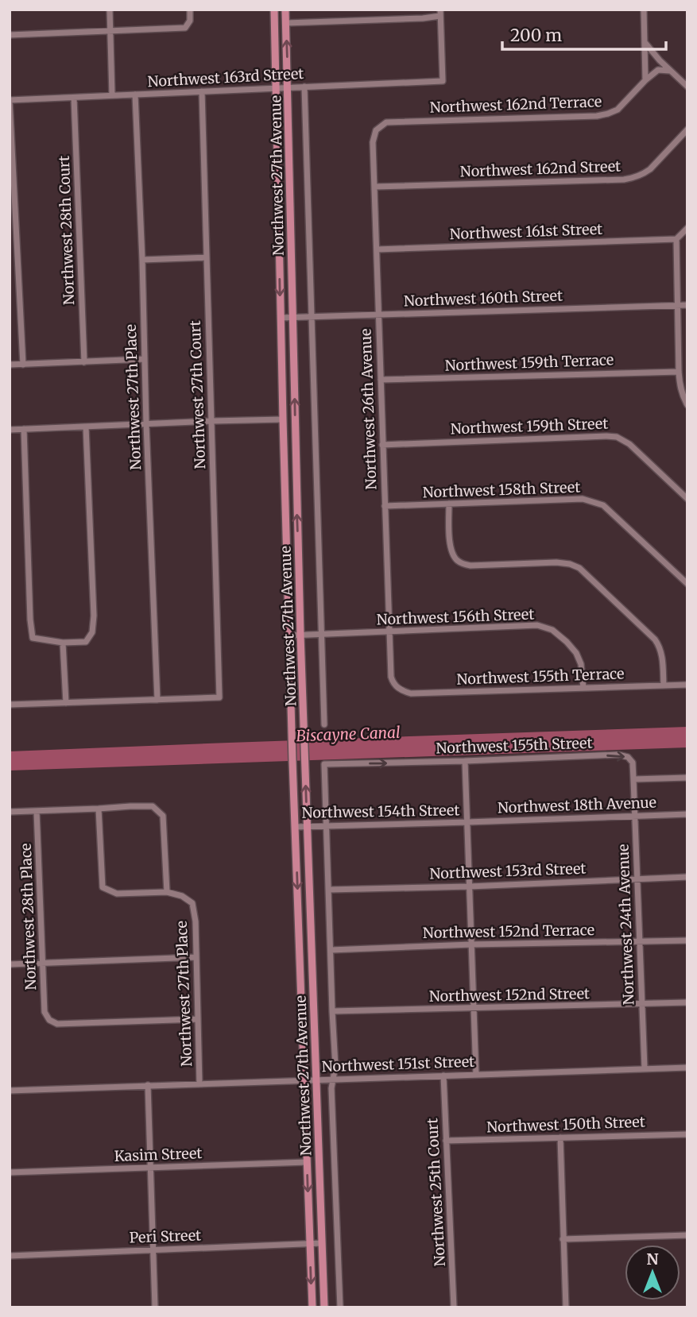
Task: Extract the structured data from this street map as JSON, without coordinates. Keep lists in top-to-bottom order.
{
  "streets": {
    "main road": ["Northwest 27th Avenue"],
    "street": [
      "Northwest 163rd Street",
      "Northwest 162nd Terrace",
      "Northwest 162nd Street",
      "Northwest 28th Court",
      "Northwest 161st Street",
      "Northwest 160th Street",
      "Northwest 159th Terrace",
      "Northwest 27th Court",
      "Northwest 27th Place",
      "Northwest 26th Avenue",
      "Northwest 159th Street",
      "Northwest 158th Street",
      "Northwest 156th Street",
      "Northwest 155th Terrace",
      "Northwest 155th Street",
      "Northwest 18th Avenue",
      "Northwest 154th Street",
      "Northwest 153rd Street",
      "Northwest 28th Place",
      "Northwest 24th Avenue",
      "Northwest 152nd Terrace",
      "Northwest 152nd Street",
      "Northwest 151st Street",
      "Northwest 150th Street",
      "Kasim Street",
      "Northwest 25th Court",
      "Peri Street"
    ]
  },
  "crossings": [
    ["Northwest 163rd Street", "Northwest 27th Avenue"],
    ["Northwest 163rd Street", "Northwest 28th Court"],
    ["Northwest 163rd Street", "Northwest 27th Court"],
    ["Northwest 163rd Street", "Northwest 27th Place"],
    ["Northwest 162nd Terrace", "Northwest 26th Avenue"],
    ["Northwest 162nd Street", "Northwest 26th Avenue"],
    ["Northwest 27th Avenue", "Northwest 160th Street"],
    ["Northwest 27th Avenue", "Northwest 156th Street"],
    ["Northwest 27th Avenue", "Northwest 155th Street"],
    ["Northwest 27th Avenue", "Northwest 154th Street"],
    ["Northwest 27th Avenue", "Northwest 153rd Street"],
    ["Northwest 27th Avenue", "Northwest 152nd Terrace"],
    ["Northwest 27th Avenue", "Northwest 152nd Street"],
    ["Northwest 27th Avenue", "Northwest 151st Street"],
    ["Northwest 27th Avenue", "Kasim Street"],
    ["Northwest 27th Avenue", "Peri Street"],
    ["Northwest 161st Street", "Northwest 26th Avenue"],
    ["Northwest 160th Street", "Northwest 26th Avenue"],
    ["Northwest 159th Terrace", "Northwest 26th Avenue"],
    ["Northwest 27th Court", "Northwest 27th Place"],
    ["Northwest 27th Place", "Northwest 28th Place"],
    ["Northwest 27th Place", "Northwest 151st Street"],
    ["Northwest 26th Avenue", "Northwest 159th Street"],
    ["Northwest 26th Avenue", "Northwest 158th Street"],
    ["Northwest 26th Avenue", "Northwest 156th Street"],
    ["Northwest 26th Avenue", "Northwest 155th Terrace"],
    ["Northwest 156th Street", "Northwest 155th Terrace"],
    ["Northwest 155th Street", "Northwest 24th Avenue"],
    ["Northwest 18th Avenue", "Northwest 154th Street"],
    ["Northwest 18th Avenue", "Northwest 24th Avenue"],
    ["Northwest 153rd Street", "Northwest 24th Avenue"],
    ["Northwest 24th Avenue", "Northwest 152nd Terrace"],
    ["Northwest 24th Avenue", "Northwest 152nd Street"],
    ["Northwest 24th Avenue", "Northwest 151st Street"],
    ["Northwest 151st Street", "Northwest 25th Court"],
    ["Northwest 150th Street", "Northwest 25th Court"]
  ],
  "one_way": ["Northwest 155th Street"],
  "water": ["Biscayne Canal"],
  "scale_bar": "200 m",
  "north": "top"
}
